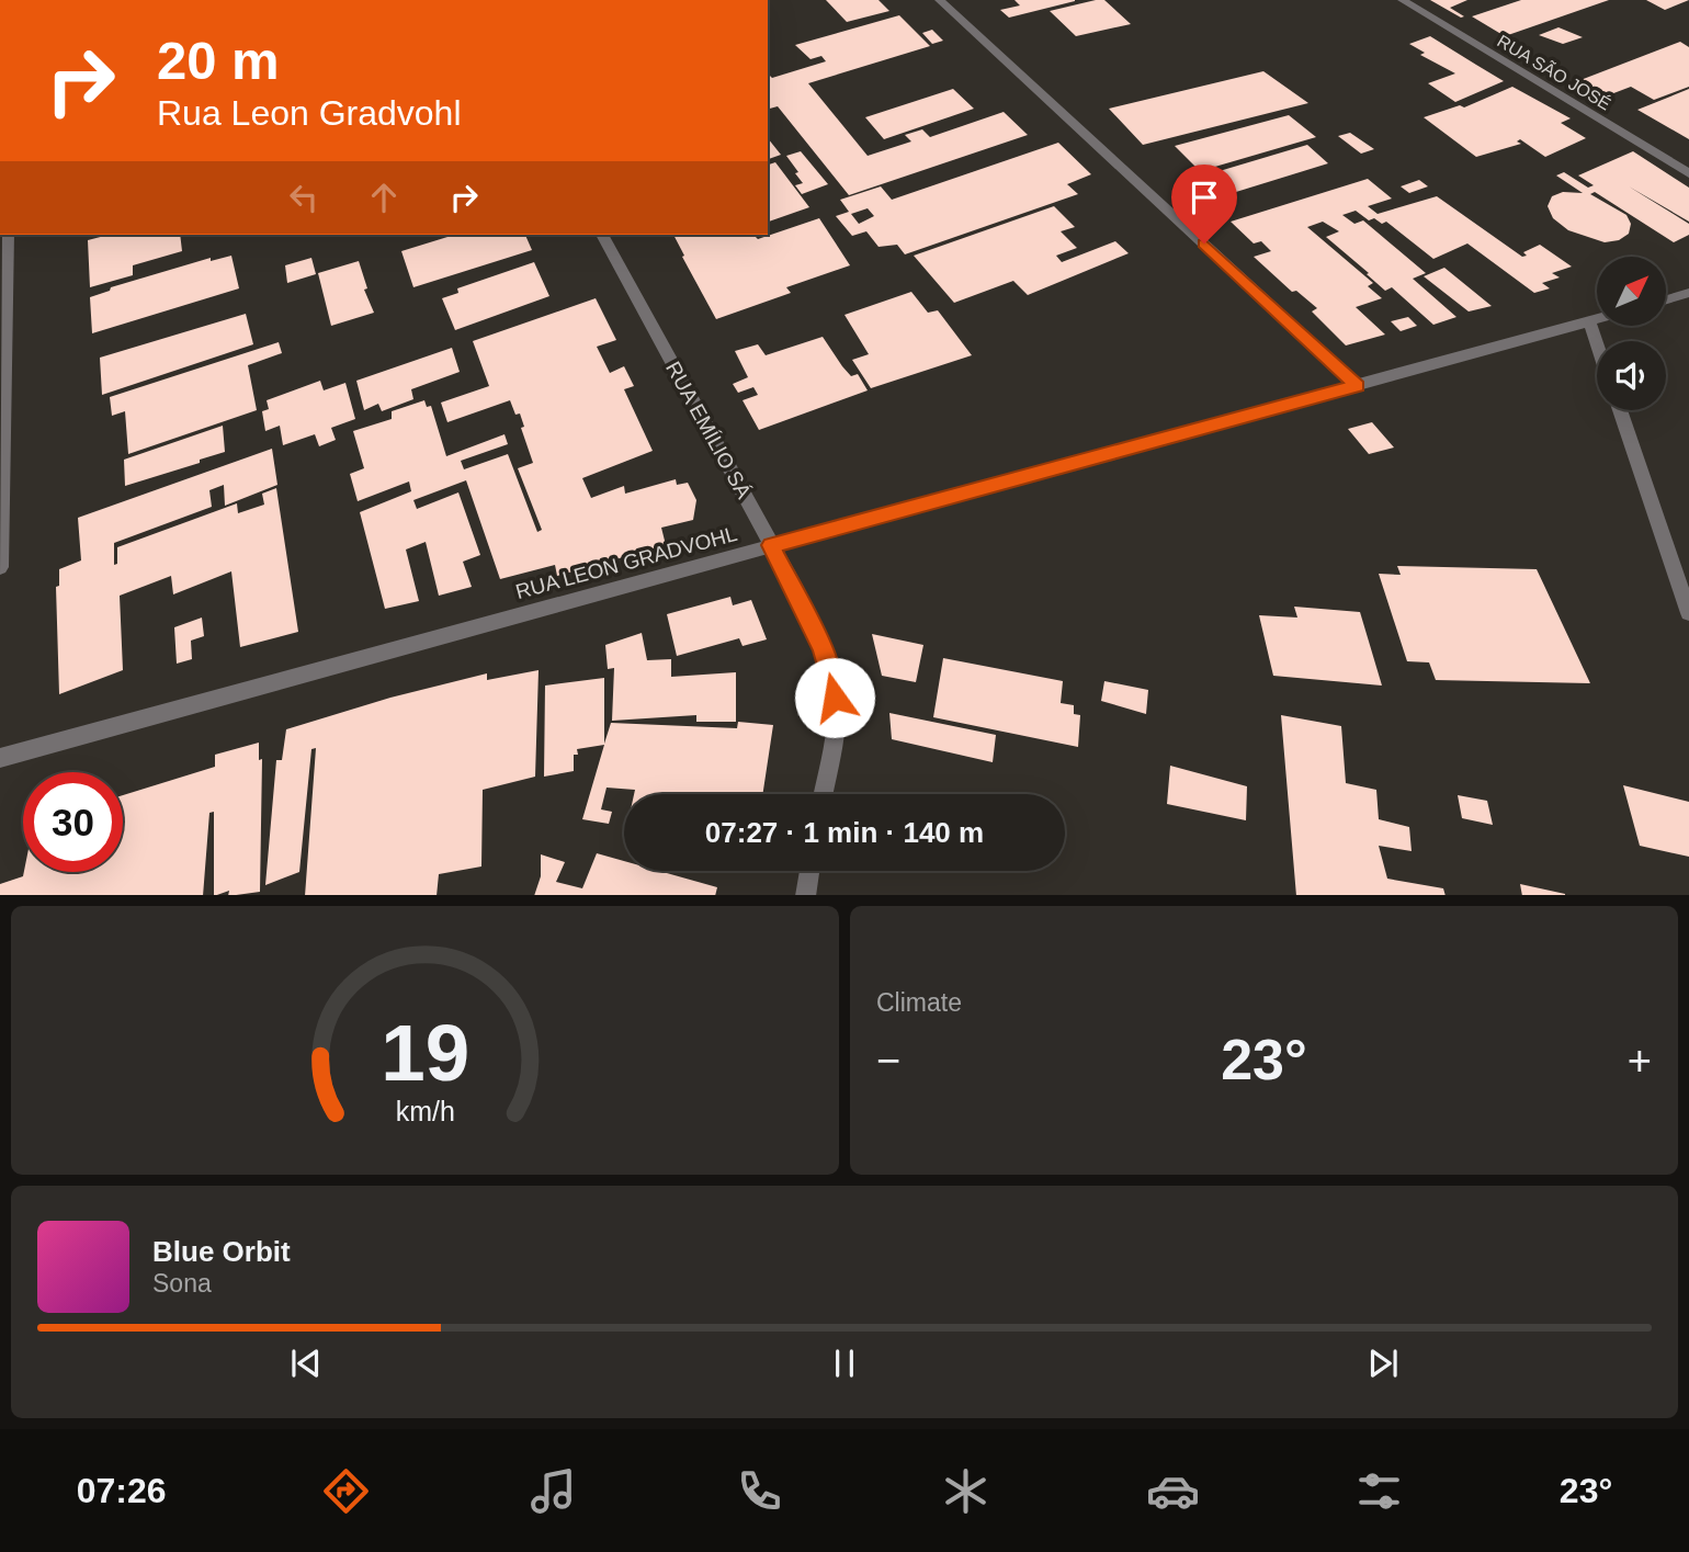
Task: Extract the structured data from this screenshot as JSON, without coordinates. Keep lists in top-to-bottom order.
{
  "streets": {
    "street": ["RUA SÃO JOSÉ", "RUA EMÍLIO SÁ", "RUA LEON GRADVOHL"]
  },
  "crossings": [
    ["RUA EMÍLIO SÁ", "RUA LEON GRADVOHL"]
  ],
  "north": "top right",
  "page": {
    "turn": ["20 m", "Rua Leon Gradvohl"],
    "limit": "30",
    "trip": "07:27 · 1 min · 140 m",
    "tile": "Climate",
    "heat": ["−", "23°", "+"],
    "song": ["Blue Orbit", "Sona"],
    "tabs": ["07:26", "23°"],
    "gauge": ["19", "km/h"]
  }
}
